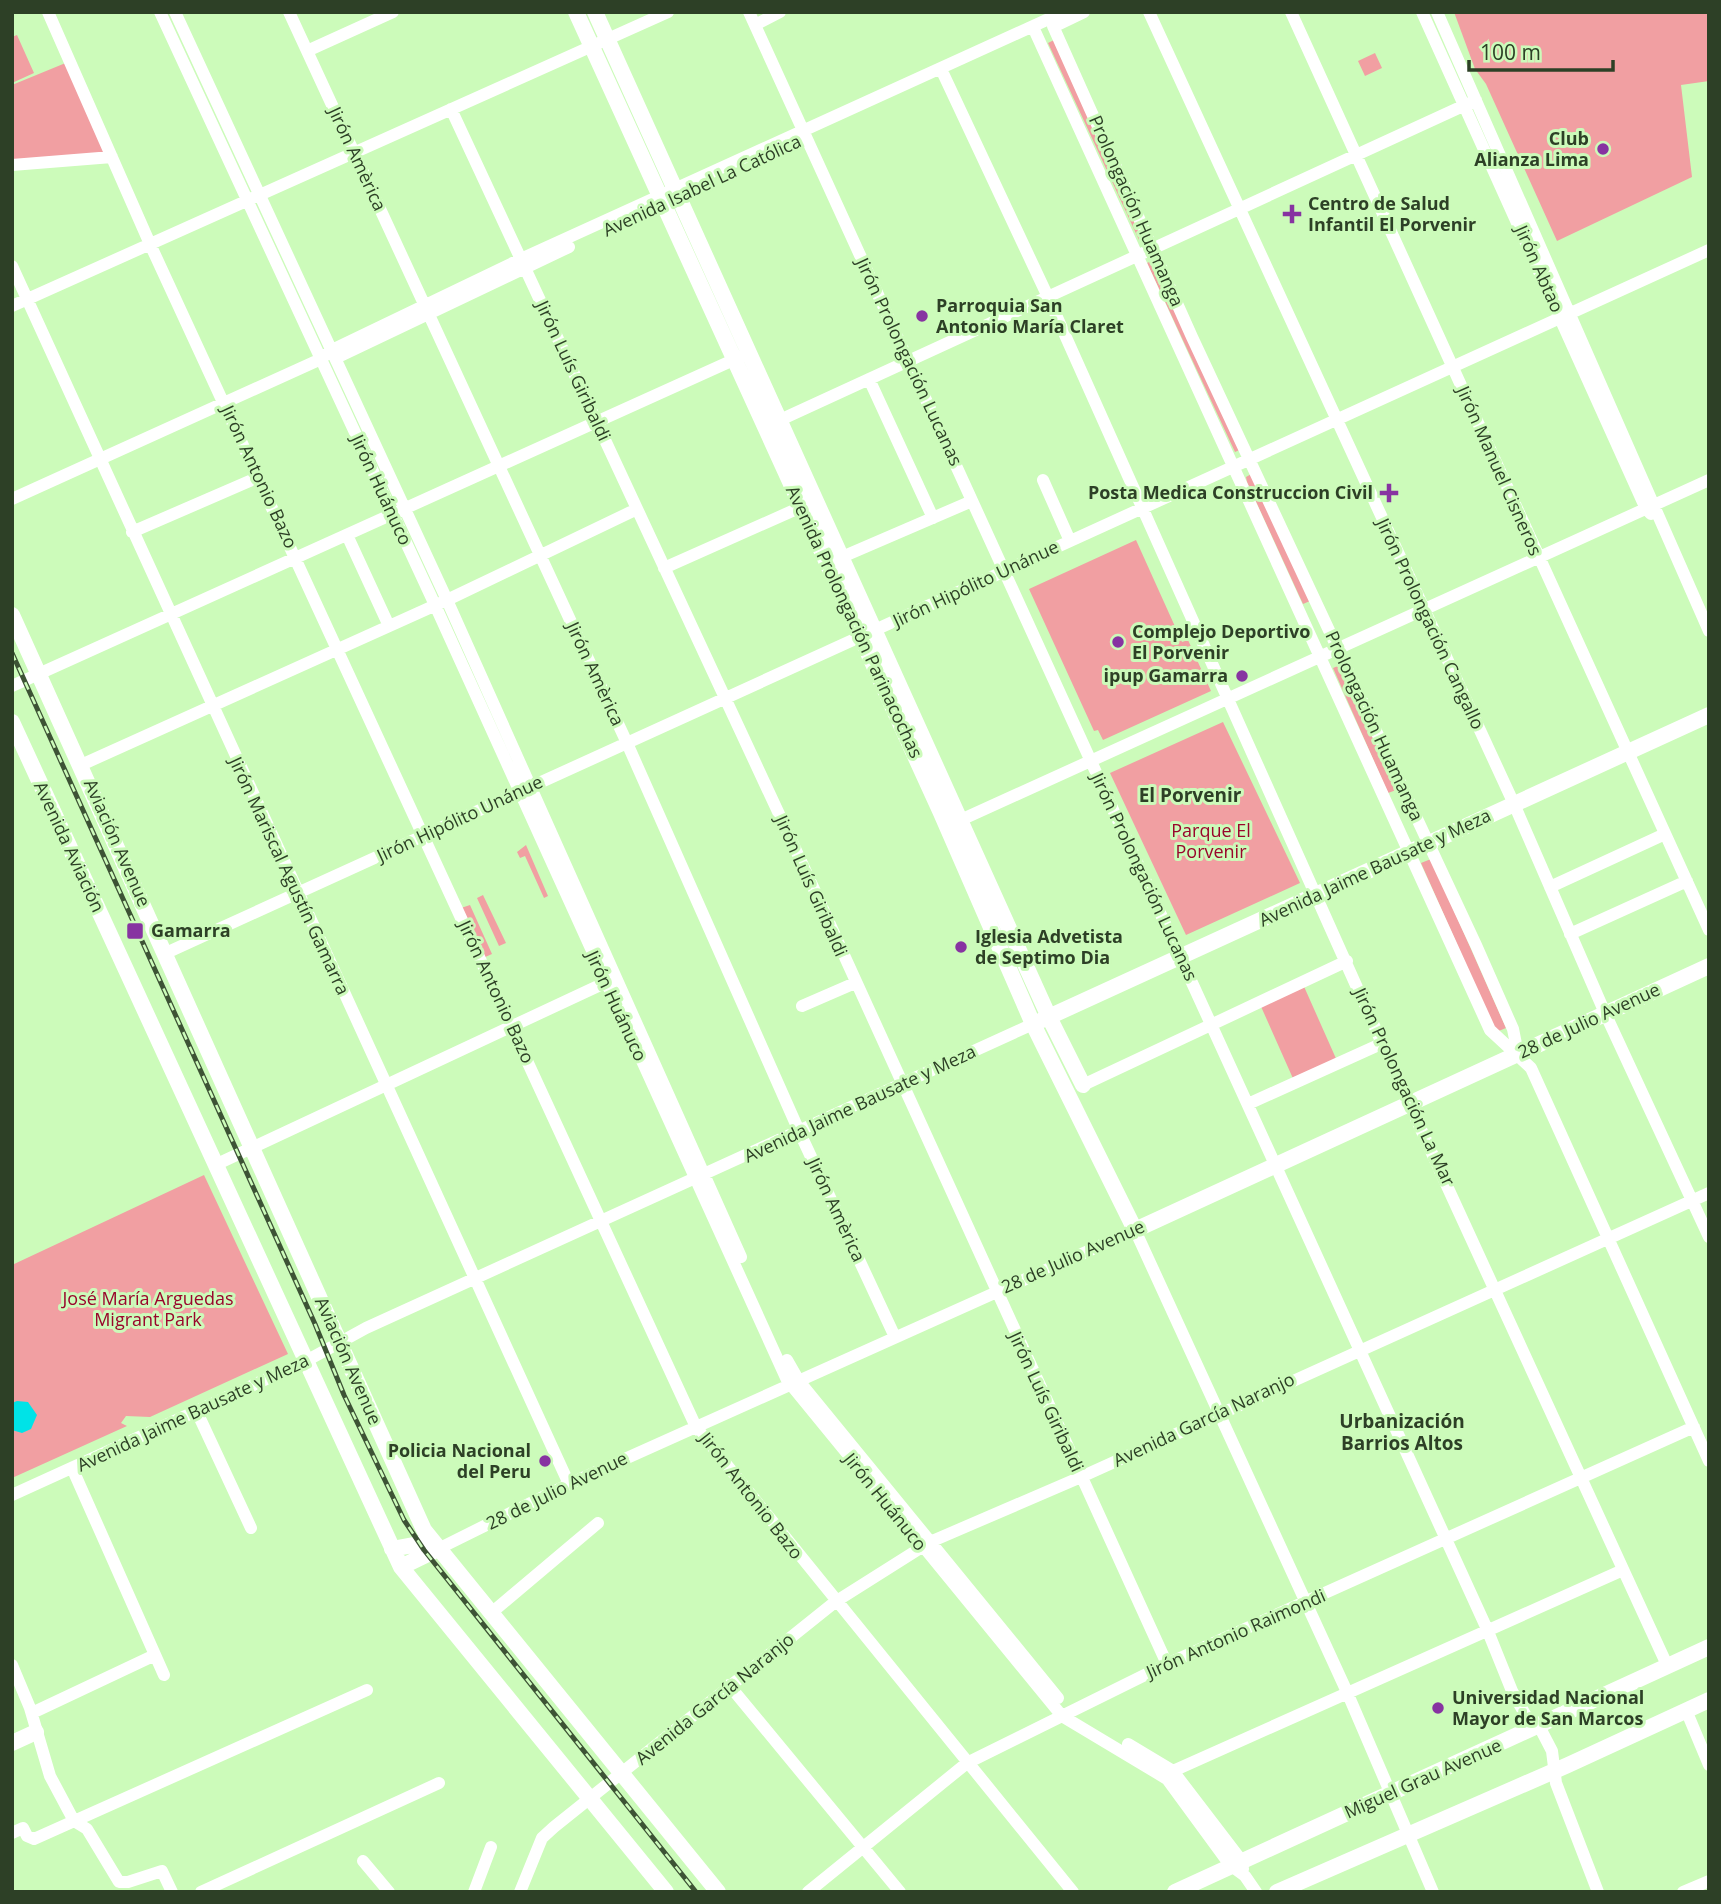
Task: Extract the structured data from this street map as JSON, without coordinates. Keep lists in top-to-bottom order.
{
  "streets": {
    "main road": [
      "Avenida Prolongación Parinacochas",
      "Aviación Avenue",
      "Avenida Aviación",
      "Avenida Jaime Bausate y Meza",
      "28 de Julio Avenue",
      "Miguel Grau Avenue"
    ],
    "street": [
      "Jirón Amèrica",
      "Avenida Isabel La Católica",
      "Prolongación Huamanga",
      "Jirón Abtao",
      "Jirón Prolongación Lucanas",
      "Jirón Luís Giribaldi",
      "Jirón Manuel Cisneros",
      "Jirón Antonio Bazo",
      "Jirón Huánuco",
      "Jirón Hipólito Unánue",
      "Jirón Prolongación Cangallo",
      "Jirón Mariscal Agustín Gamarra",
      "Jirón Prolongación La Mar",
      "Avenida García Naranjo",
      "Jirón Antonio Raimondi"
    ]
  },
  "crossings": [
    ["Jirón Amèrica", "Avenida Isabel La Católica"],
    ["Jirón Amèrica", "Jirón Hipólito Unánue"],
    ["Jirón Amèrica", "Avenida Jaime Bausate y Meza"],
    ["Jirón Amèrica", "28 de Julio Avenue"],
    ["Avenida Isabel La Católica", "Prolongación Huamanga"],
    ["Avenida Isabel La Católica", "Jirón Prolongación Lucanas"],
    ["Avenida Isabel La Católica", "Jirón Luís Giribaldi"],
    ["Avenida Isabel La Católica", "Jirón Antonio Bazo"],
    ["Avenida Isabel La Católica", "Jirón Huánuco"],
    ["Avenida Isabel La Católica", "Avenida Prolongación Parinacochas"],
    ["Avenida Isabel La Católica", "Jirón Mariscal Agustín Gamarra"],
    ["Avenida Isabel La Católica", "Jirón Prolongación La Mar"],
    ["Prolongación Huamanga", "Jirón Hipólito Unánue"],
    ["Prolongación Huamanga", "Avenida Jaime Bausate y Meza"],
    ["Prolongación Huamanga", "28 de Julio Avenue"],
    ["Jirón Abtao", "Jirón Hipólito Unánue"],
    ["Jirón Prolongación Lucanas", "Jirón Hipólito Unánue"],
    ["Jirón Prolongación Lucanas", "Avenida Jaime Bausate y Meza"],
    ["Jirón Prolongación Lucanas", "28 de Julio Avenue"],
    ["Jirón Prolongación Lucanas", "Avenida García Naranjo"],
    ["Jirón Prolongación Lucanas", "Jirón Antonio Raimondi"],
    ["Jirón Prolongación Lucanas", "Miguel Grau Avenue"],
    ["Jirón Luís Giribaldi", "Jirón Hipólito Unánue"],
    ["Jirón Luís Giribaldi", "Avenida Jaime Bausate y Meza"],
    ["Jirón Luís Giribaldi", "28 de Julio Avenue"],
    ["Jirón Luís Giribaldi", "Avenida García Naranjo"],
    ["Jirón Luís Giribaldi", "Jirón Antonio Raimondi"],
    ["Jirón Manuel Cisneros", "Jirón Hipólito Unánue"],
    ["Jirón Manuel Cisneros", "Avenida Jaime Bausate y Meza"],
    ["Jirón Antonio Bazo", "Jirón Hipólito Unánue"],
    ["Jirón Antonio Bazo", "Avenida Jaime Bausate y Meza"],
    ["Jirón Antonio Bazo", "28 de Julio Avenue"],
    ["Jirón Antonio Bazo", "Avenida García Naranjo"],
    ["Jirón Antonio Bazo", "Jirón Antonio Raimondi"],
    ["Jirón Huánuco", "Jirón Hipólito Unánue"],
    ["Jirón Huánuco", "Avenida Jaime Bausate y Meza"],
    ["Jirón Huánuco", "28 de Julio Avenue"],
    ["Jirón Huánuco", "Avenida García Naranjo"],
    ["Jirón Huánuco", "Jirón Antonio Raimondi"],
    ["Jirón Huánuco", "Miguel Grau Avenue"],
    ["Jirón Hipólito Unánue", "Avenida Prolongación Parinacochas"],
    ["Jirón Hipólito Unánue", "Jirón Prolongación Cangallo"],
    ["Jirón Hipólito Unánue", "Aviación Avenue"],
    ["Jirón Hipólito Unánue", "Jirón Mariscal Agustín Gamarra"],
    ["Jirón Hipólito Unánue", "Jirón Prolongación La Mar"],
    ["Avenida Prolongación Parinacochas", "Avenida Jaime Bausate y Meza"],
    ["Avenida Prolongación Parinacochas", "28 de Julio Avenue"],
    ["Jirón Prolongación Cangallo", "Avenida Jaime Bausate y Meza"],
    ["Jirón Prolongación Cangallo", "28 de Julio Avenue"],
    ["Jirón Prolongación Cangallo", "Avenida García Naranjo"],
    ["Aviación Avenue", "Avenida Jaime Bausate y Meza"],
    ["Aviación Avenue", "28 de Julio Avenue"],
    ["Aviación Avenue", "Avenida García Naranjo"],
    ["Avenida Jaime Bausate y Meza", "Jirón Mariscal Agustín Gamarra"],
    ["Avenida Jaime Bausate y Meza", "Jirón Prolongación La Mar"],
    ["Jirón Mariscal Agustín Gamarra", "28 de Julio Avenue"],
    ["28 de Julio Avenue", "Jirón Prolongación La Mar"],
    ["Jirón Prolongación La Mar", "Avenida García Naranjo"],
    ["Jirón Prolongación La Mar", "Jirón Antonio Raimondi"],
    ["Jirón Prolongación La Mar", "Miguel Grau Avenue"]
  ],
  "districts": ["El Porvenir", "Urbanización Barrios Altos"],
  "parks": ["Parque El Porvenir", "José María Arguedas Migrant Park"],
  "places": {
    "other": [
      "Club Alianza Lima",
      "Parroquia San Antonio María Claret",
      "Complejo Deportivo El Porvenir",
      "ipup Gamarra",
      "Iglesia Advetista de Septimo Dia",
      "Policia Nacional del Peru",
      "Universidad Nacional Mayor de San Marcos"
    ],
    "health": ["Centro de Salud Infantil El Porvenir", "Posta Medica Construccion Civil"],
    "transit": ["Gamarra"]
  },
  "scale_bar": "100 m"
}
